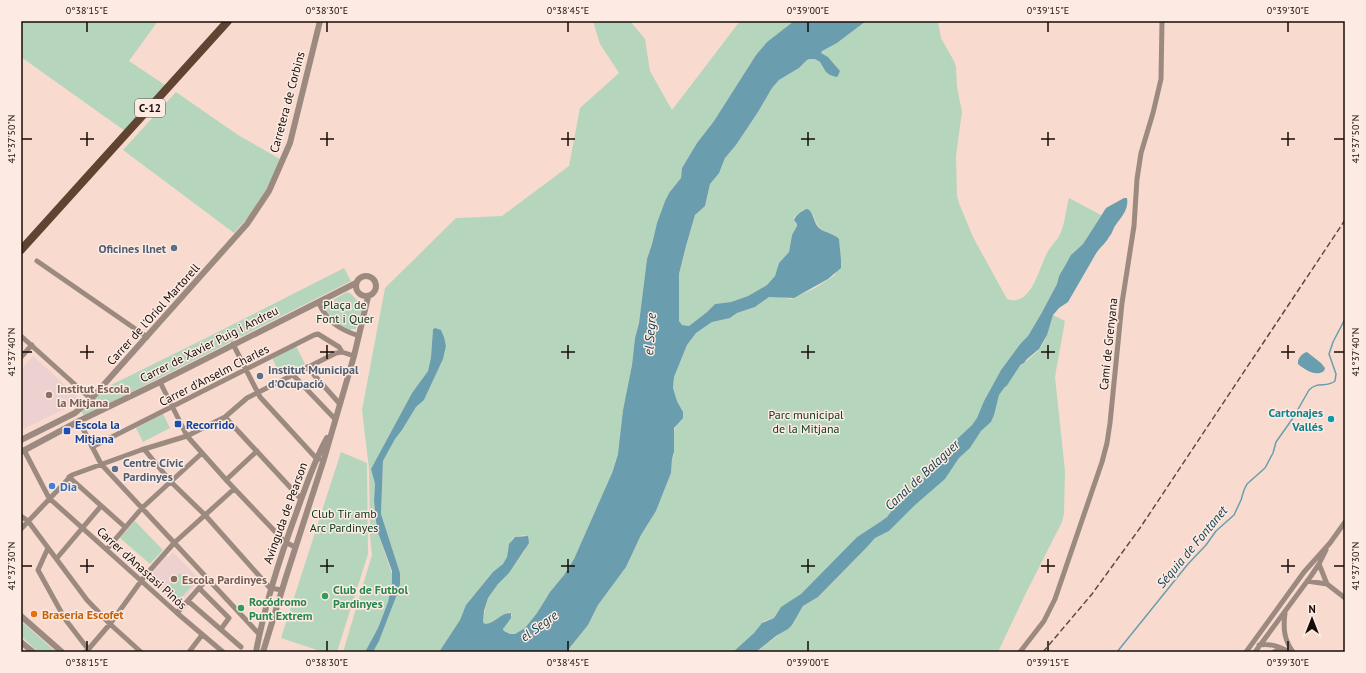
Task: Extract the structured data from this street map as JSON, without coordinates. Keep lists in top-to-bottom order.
{
  "streets": {
    "main road": ["C-12"],
    "street": [
      "Carretera de Corbins",
      "Carrer de l'Oriol Martorell",
      "Carrer de Xavier Puig i Andreu",
      "Camí de Grenyana",
      "Carrer d'Anselm Charles",
      "Avinguda de Pearson",
      "Carrer d'Anastasi Pinós"
    ]
  },
  "crossings": [
    ["Carretera de Corbins", "Carrer de l'Oriol Martorell"],
    ["Carrer de Xavier Puig i Andreu", "Avinguda de Pearson"]
  ],
  "water": ["el Segre", "Canal de Balaguer", "Séquia de Fontanet"],
  "parks": ["Plaça de Font i Quer", "Parc municipal de la Mitjana", "Club Tir amb Arc Pardinyes"],
  "places": {
    "other": [
      "Oficines Ilnet",
      "Institut Municipal d'Ocupació",
      "Institut Escola la Mitjana",
      "Cartonajes Vallés",
      "Centre Cívic Pardinyes",
      "Dia",
      "Escola Pardinyes",
      "Club de Futbol Pardinyes",
      "Rocódromo Punt Extrem",
      "Braseria Escofet"
    ],
    "transit": ["Recorrido", "Escola la Mitjana"]
  },
  "north": "top",
  "coordinates": [
    "0°38'15\"E",
    "0°38'30\"E",
    "0°38'45\"E",
    "0°39'00\"E",
    "0°39'15\"E",
    "0°39'30\"E",
    "41°37'50\"N",
    "41°37'40\"N",
    "41°37'30\"N"
  ]
}
